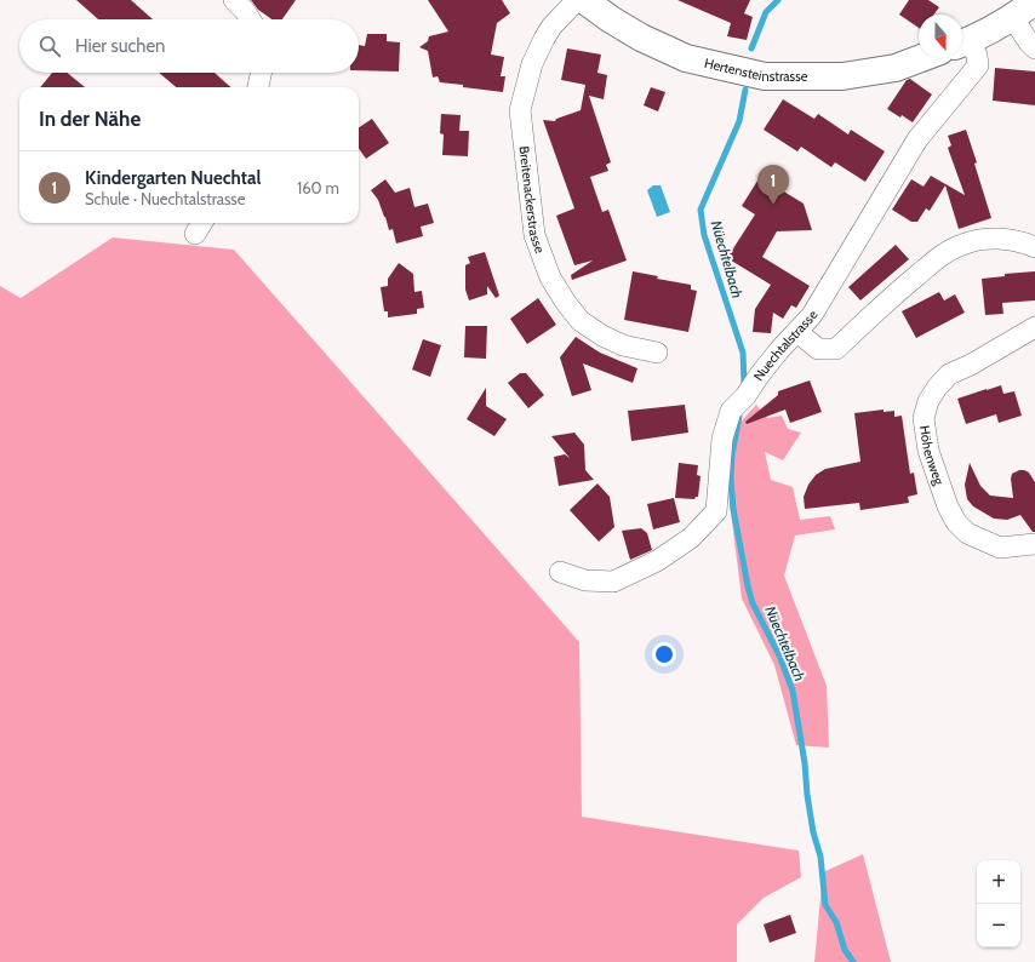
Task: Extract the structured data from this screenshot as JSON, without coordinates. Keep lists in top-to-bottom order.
{
  "streets": {
    "street": [
      "Hertensteinstrasse",
      "Breitenackerstrasse",
      "Nuechtalstrasse",
      "Höhenweg"
    ]
  },
  "water": ["Nüechtelbach"],
  "north": "bottom",
  "page": {
    "search": "Hier suchen",
    "heading": "In der Nähe",
    "list": [
      {
        "mark": "1",
        "name": "Kindergarten Nuechtal",
        "note": "Schule · Nuechtalstrasse",
        "value": "160 m"
      }
    ],
    "pins": "1",
    "map_buttons": ["+", "−"]
  }
}
